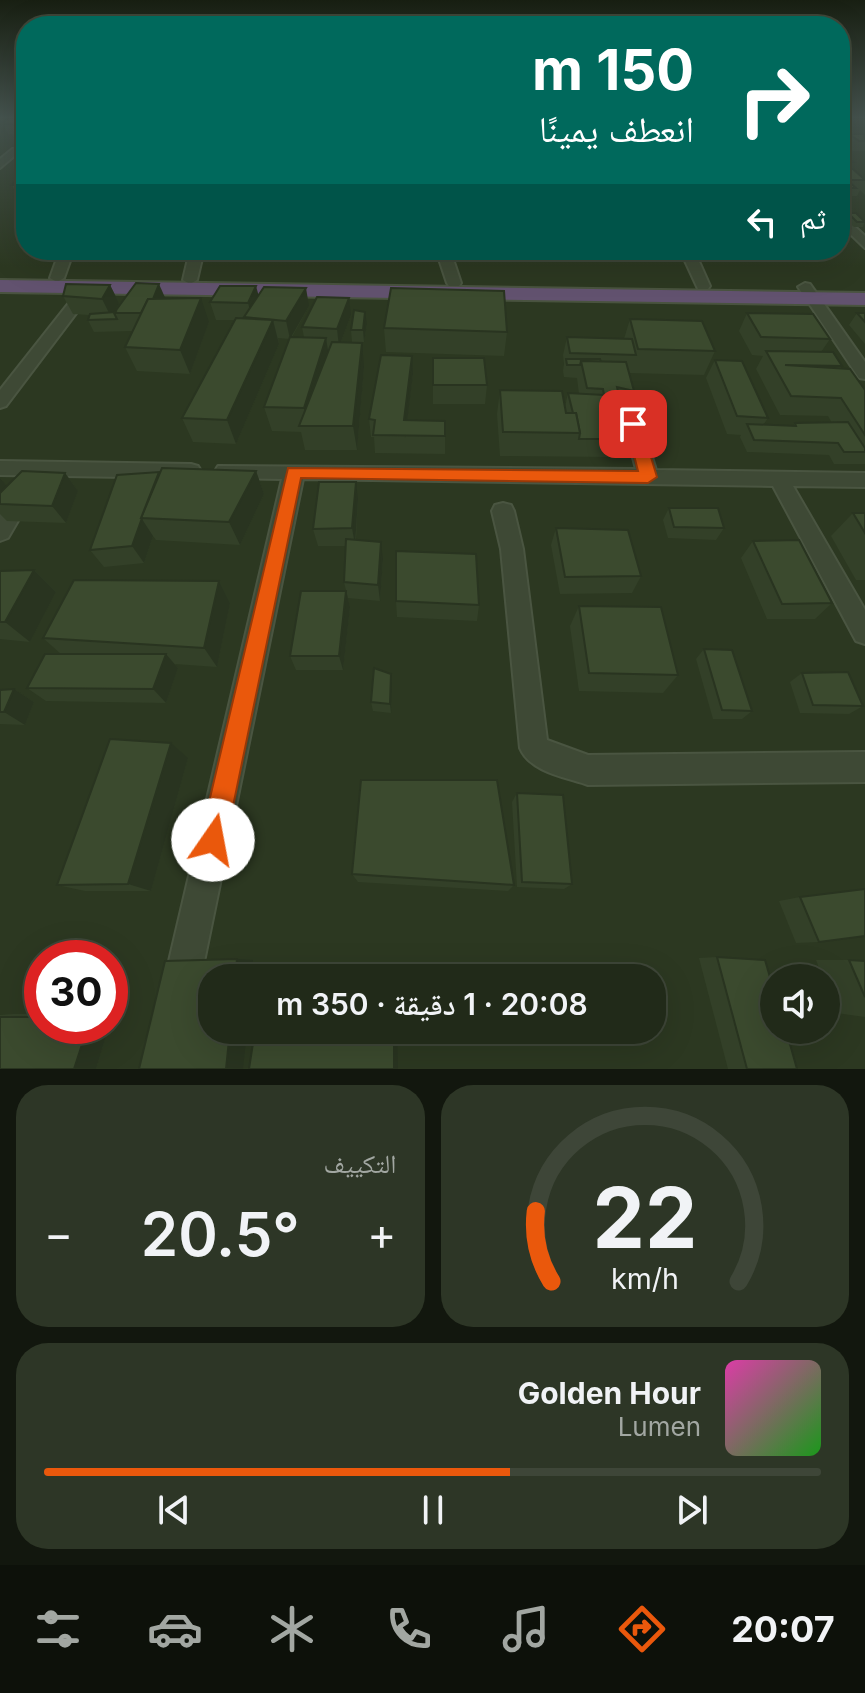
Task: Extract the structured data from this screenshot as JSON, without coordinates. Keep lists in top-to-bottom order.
{
  "page": {
    "turn": ["150 m", "انعطف يمينًا"],
    "then": "ثم",
    "limit": "30",
    "trip": "20:08 · 1 دقيقة · 350 m",
    "tile": "التكييف",
    "heat": ["−", "20.5°", "+"],
    "song": ["Golden Hour", "Lumen"],
    "tabs": "20:07",
    "gauge": ["22", "km/h"]
  }
}
